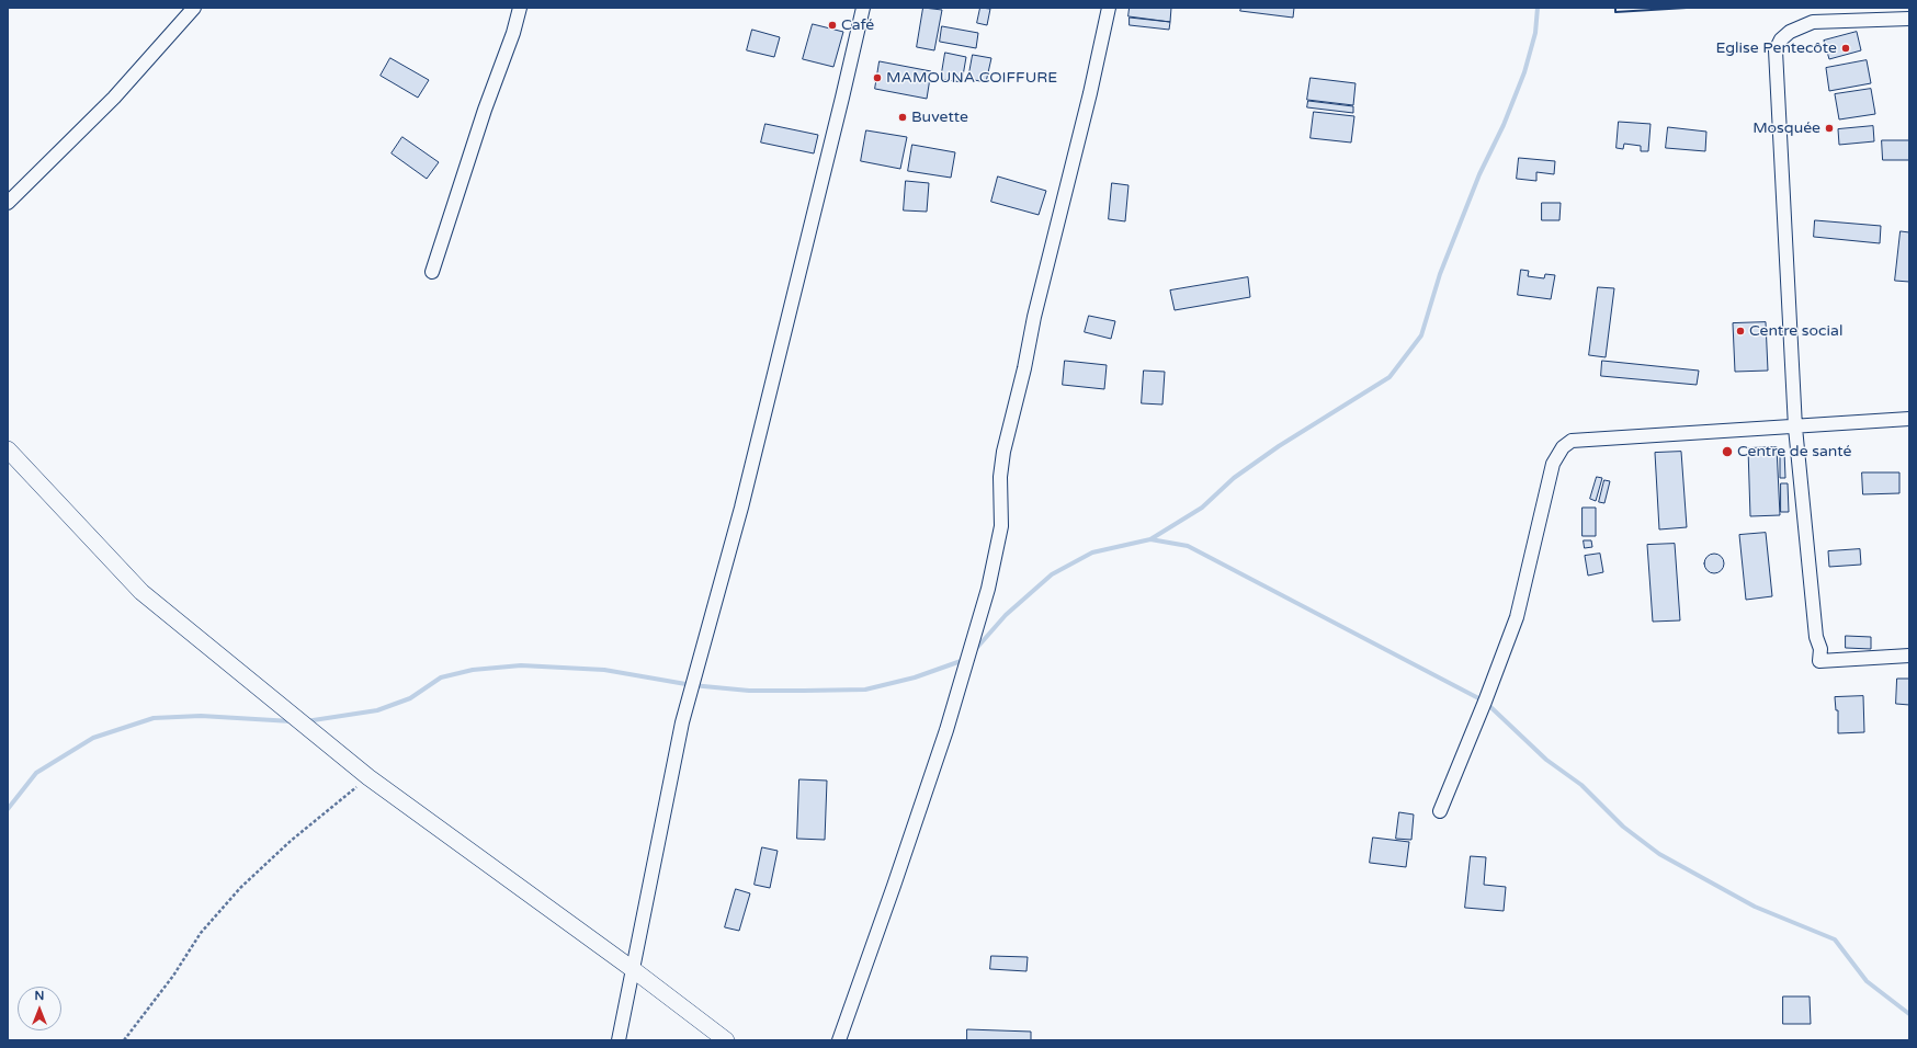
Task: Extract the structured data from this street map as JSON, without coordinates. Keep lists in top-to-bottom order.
{
  "places": [
    "Café",
    "Eglise Pentecôte",
    "MAMOUNA COIFFURE",
    "Buvette",
    "Mosquée",
    "Centre social",
    "Centre de santé"
  ],
  "north": "top"
}
